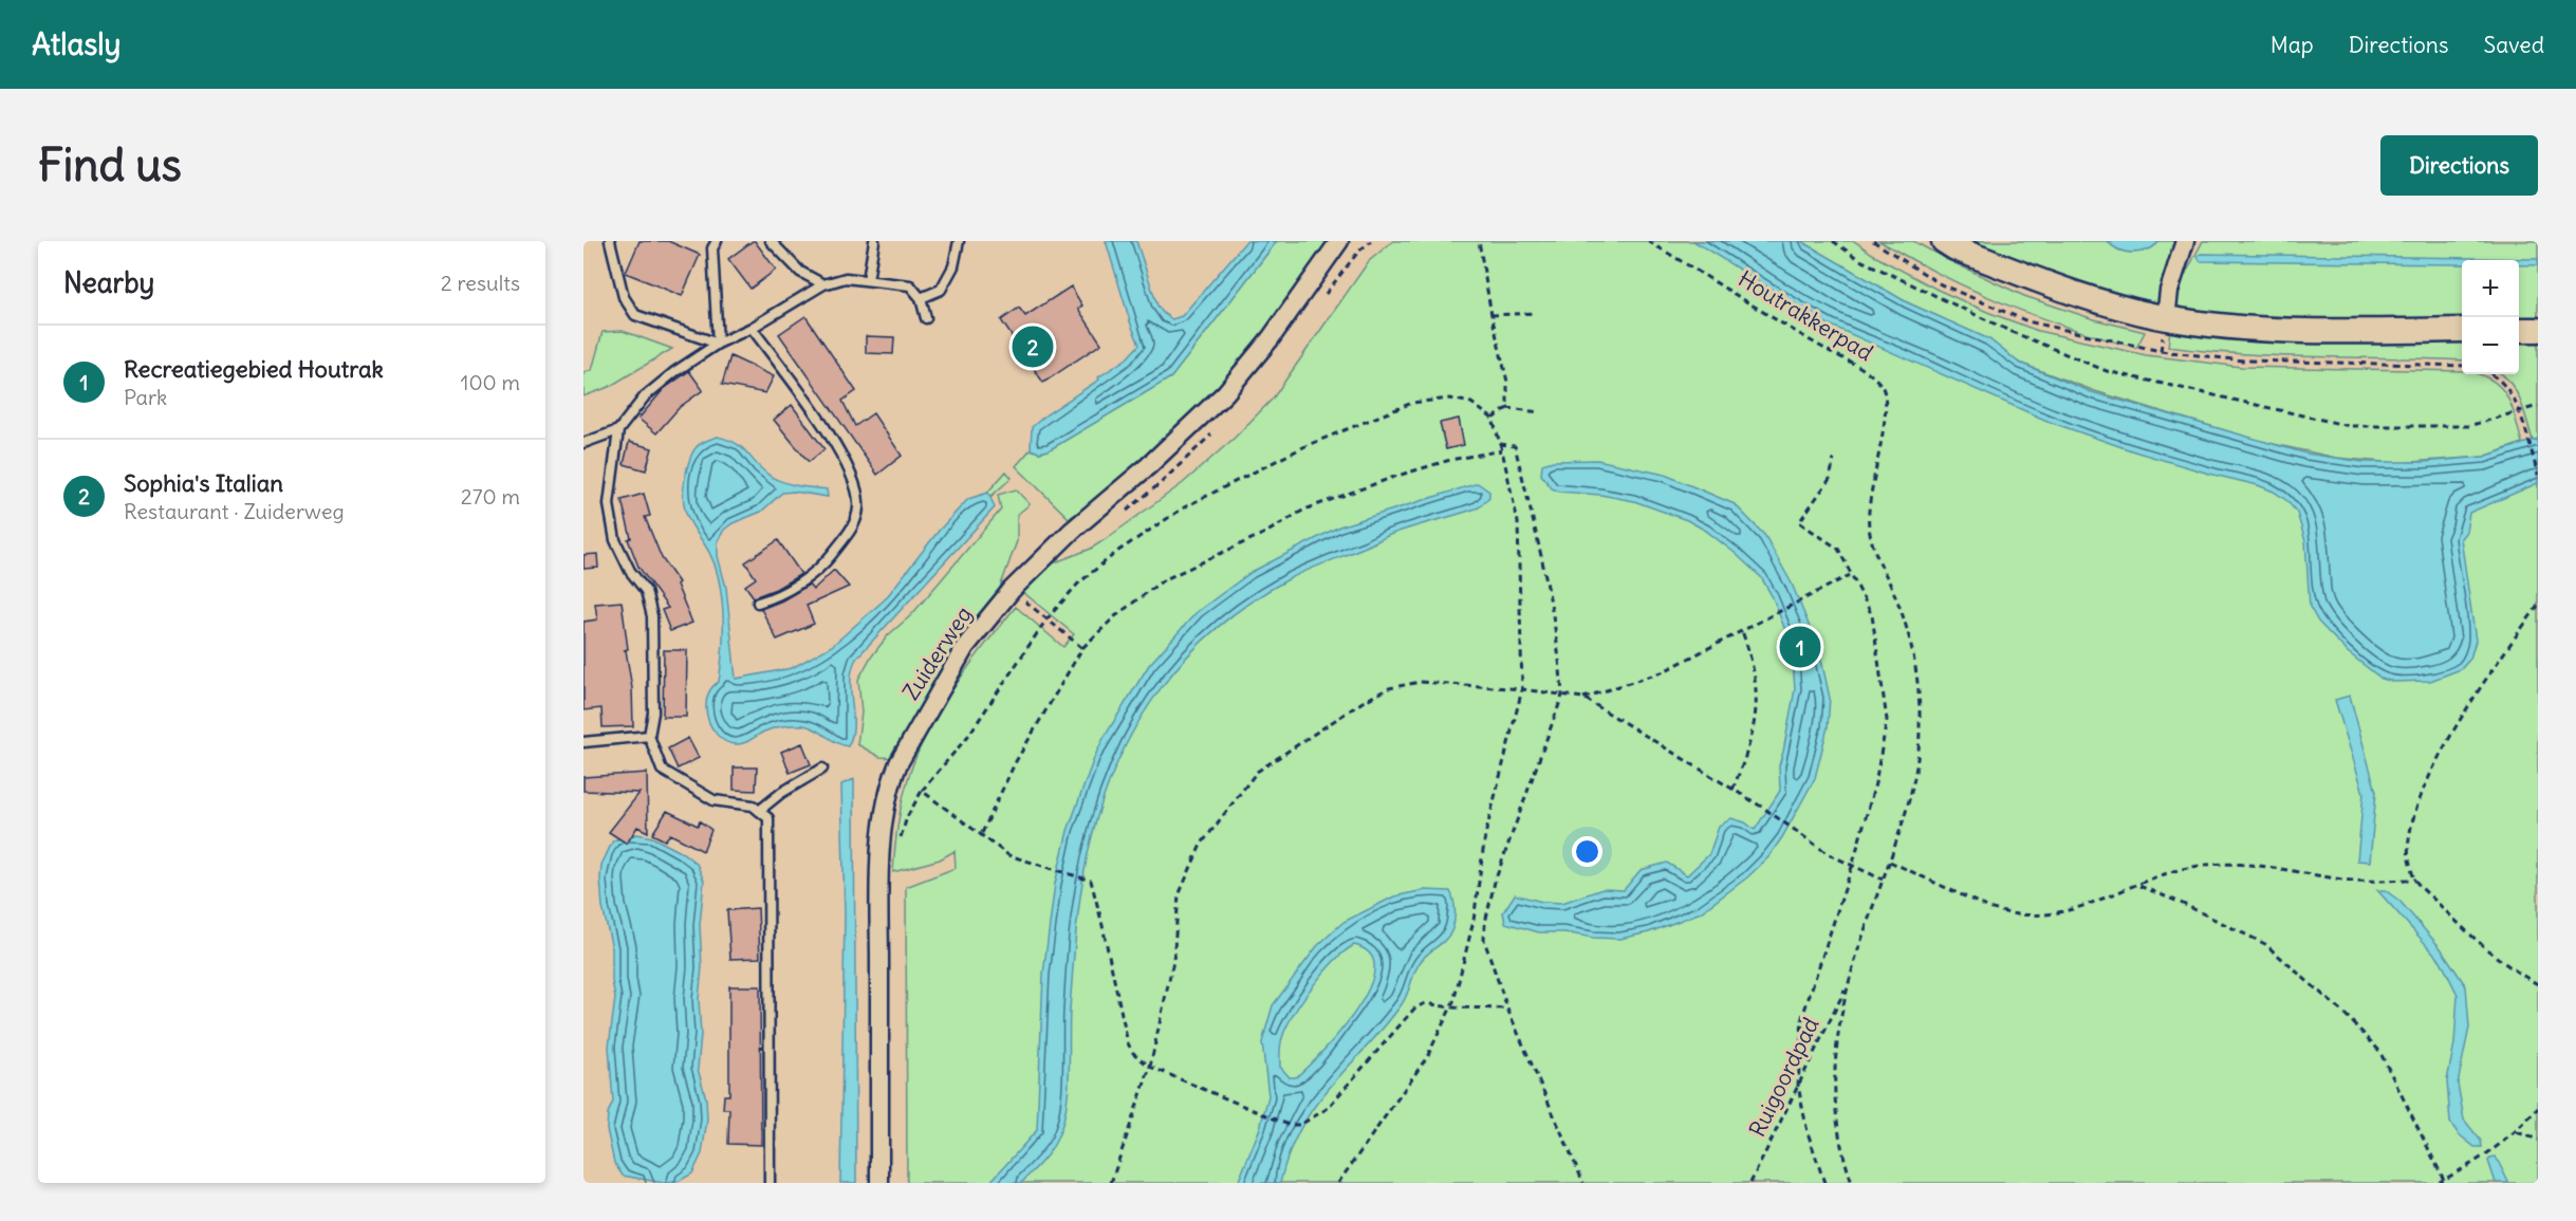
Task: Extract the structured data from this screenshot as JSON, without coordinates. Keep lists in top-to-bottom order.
{
  "streets": {
    "street": ["Zuiderweg"],
    "path": ["Houtrakkerpad", "Ruigoordpad"]
  },
  "page": {
    "header": "Atlasly",
    "nav": ["Map", "Directions", "Saved"],
    "buttons": "Directions",
    "title": "Find us",
    "heading": ["Nearby", "2 results"],
    "map_buttons": ["+", "−"],
    "list": [
      {
        "mark": "1",
        "name": "Recreatiegebied Houtrak",
        "note": "Park",
        "value": "100 m"
      },
      {
        "mark": "2",
        "name": "Sophia's Italian",
        "note": "Restaurant · Zuiderweg",
        "value": "270 m"
      }
    ],
    "pins": ["2", "1"]
  }
}
